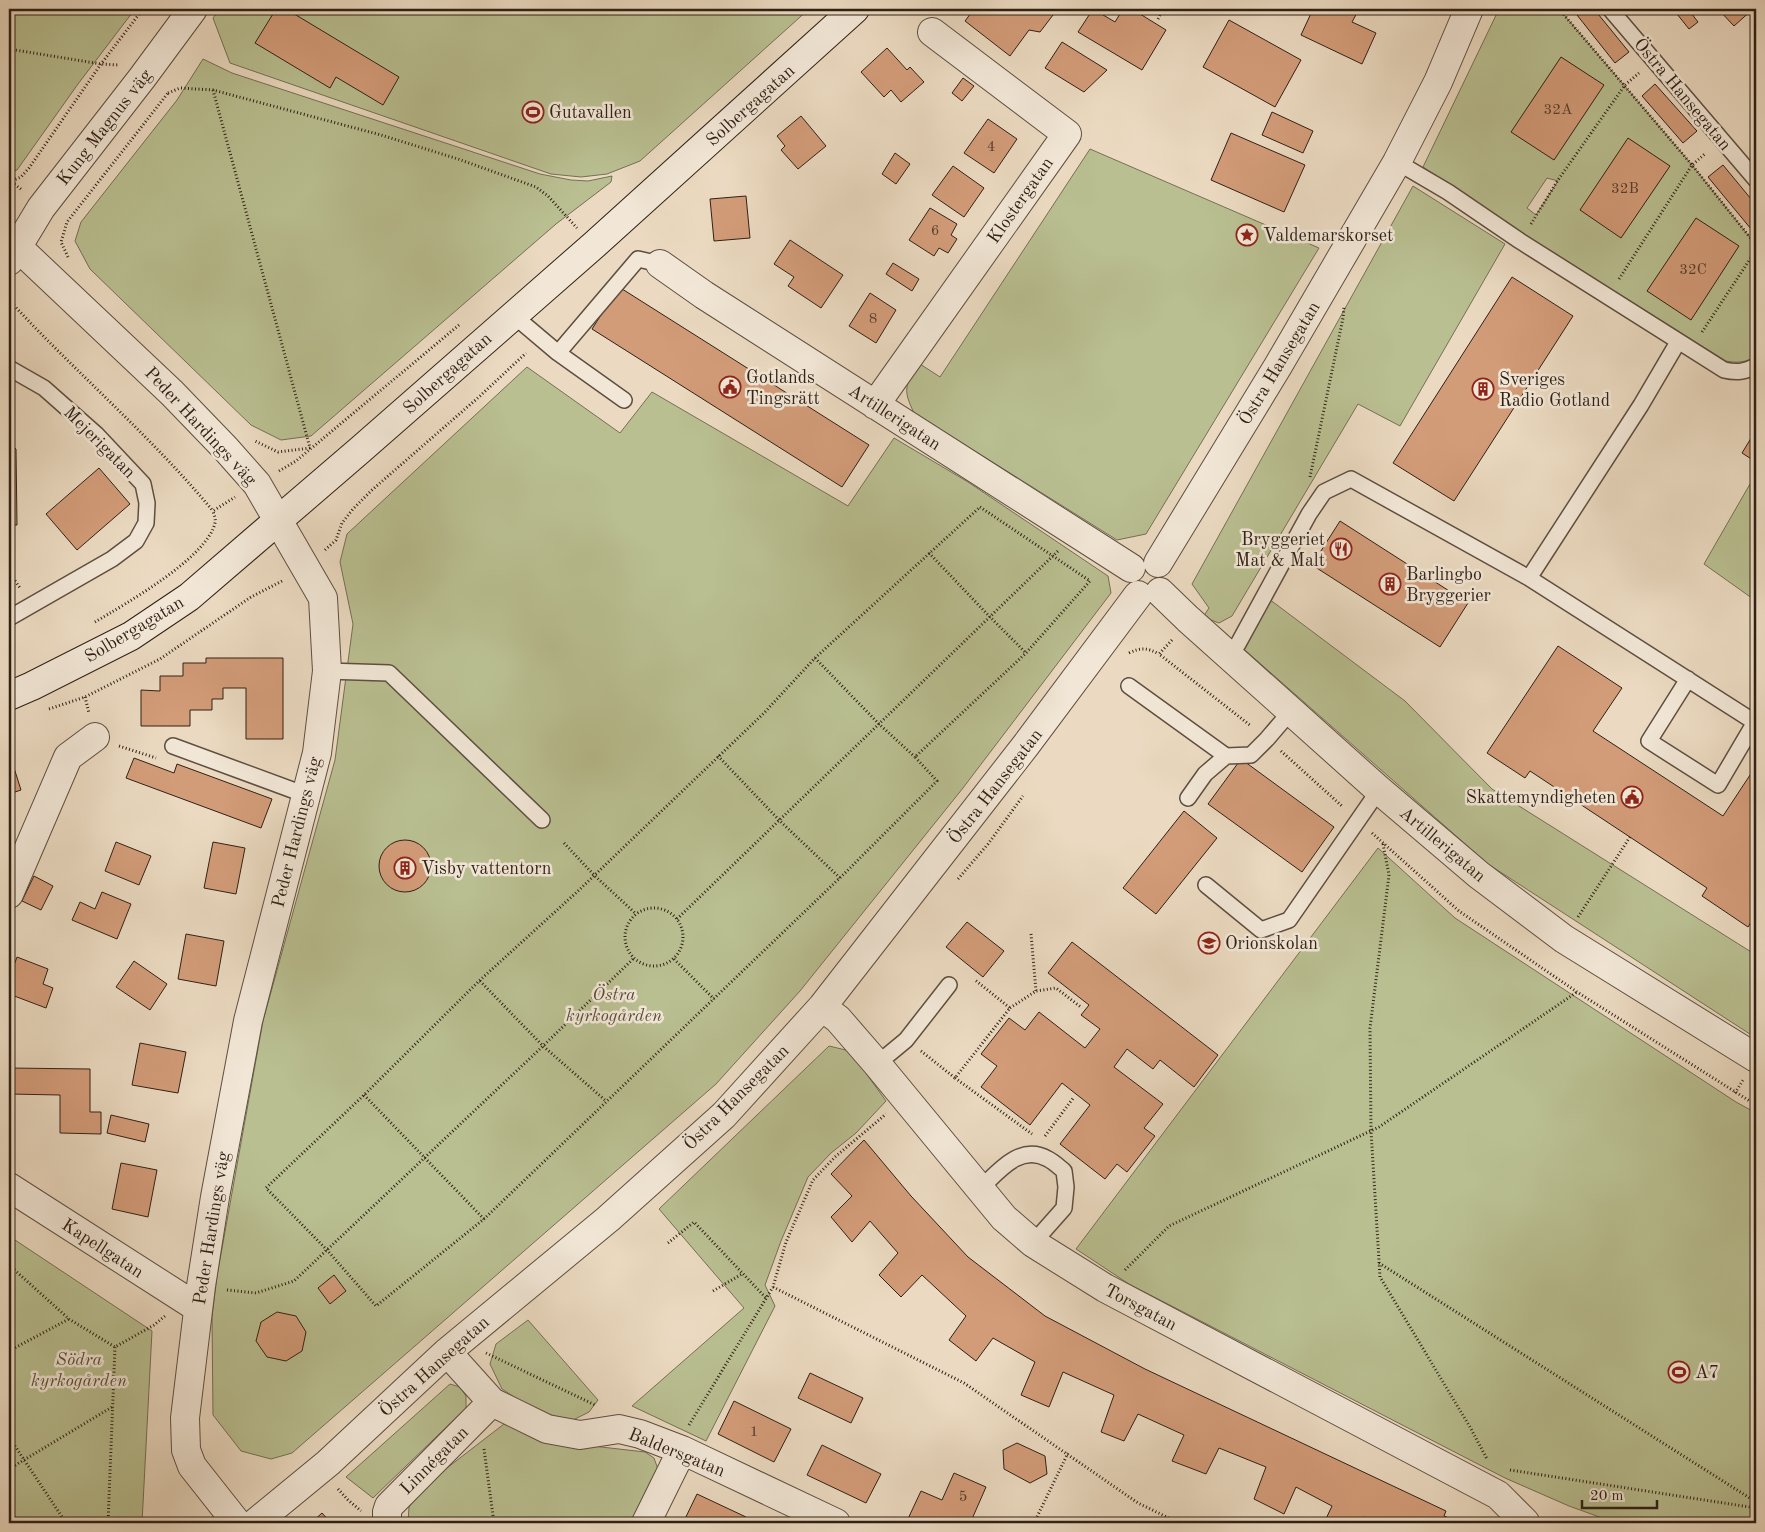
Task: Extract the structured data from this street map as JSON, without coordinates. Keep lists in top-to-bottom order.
{
  "streets": {
    "street": [
      "Östra Hansegatan",
      "Solbergagatan",
      "Kung Magnus väg",
      "Klostergatan",
      "Artillerigatan",
      "Peder Hardings väg",
      "Kapellgatan",
      "Torsgatan",
      "Baldersgatan",
      "Linnégatan"
    ],
    "lane": ["Mejerigatan"]
  },
  "crossings": [
    ["Östra Hansegatan", "Artillerigatan"],
    ["Östra Hansegatan", "Torsgatan"],
    ["Östra Hansegatan", "Baldersgatan"],
    ["Solbergagatan", "Peder Hardings väg"],
    ["Kung Magnus väg", "Peder Hardings väg"],
    ["Klostergatan", "Artillerigatan"],
    ["Peder Hardings väg", "Kapellgatan"],
    ["Baldersgatan", "Linnégatan"]
  ],
  "parks": ["Östra kyrkogården", "Södra kyrkogården"],
  "places": {
    "sports": ["Gutavallen", "A7"],
    "place": ["Valdemarskorset"],
    "public building": ["Gotlands Tingsrätt", "Skattemyndigheten"],
    "building": ["Sveriges Radio Gotland", "Barlingbo Bryggerier", "Visby vattentorn"],
    "restaurant": ["Bryggeriet Mat & Malt"],
    "school or university": ["Orionskolan"]
  },
  "house_numbers": [
    "32A",
    "4",
    "32B",
    "6",
    "32C",
    "8",
    "1",
    "5"
  ],
  "scale_bar": "20 m"
}
